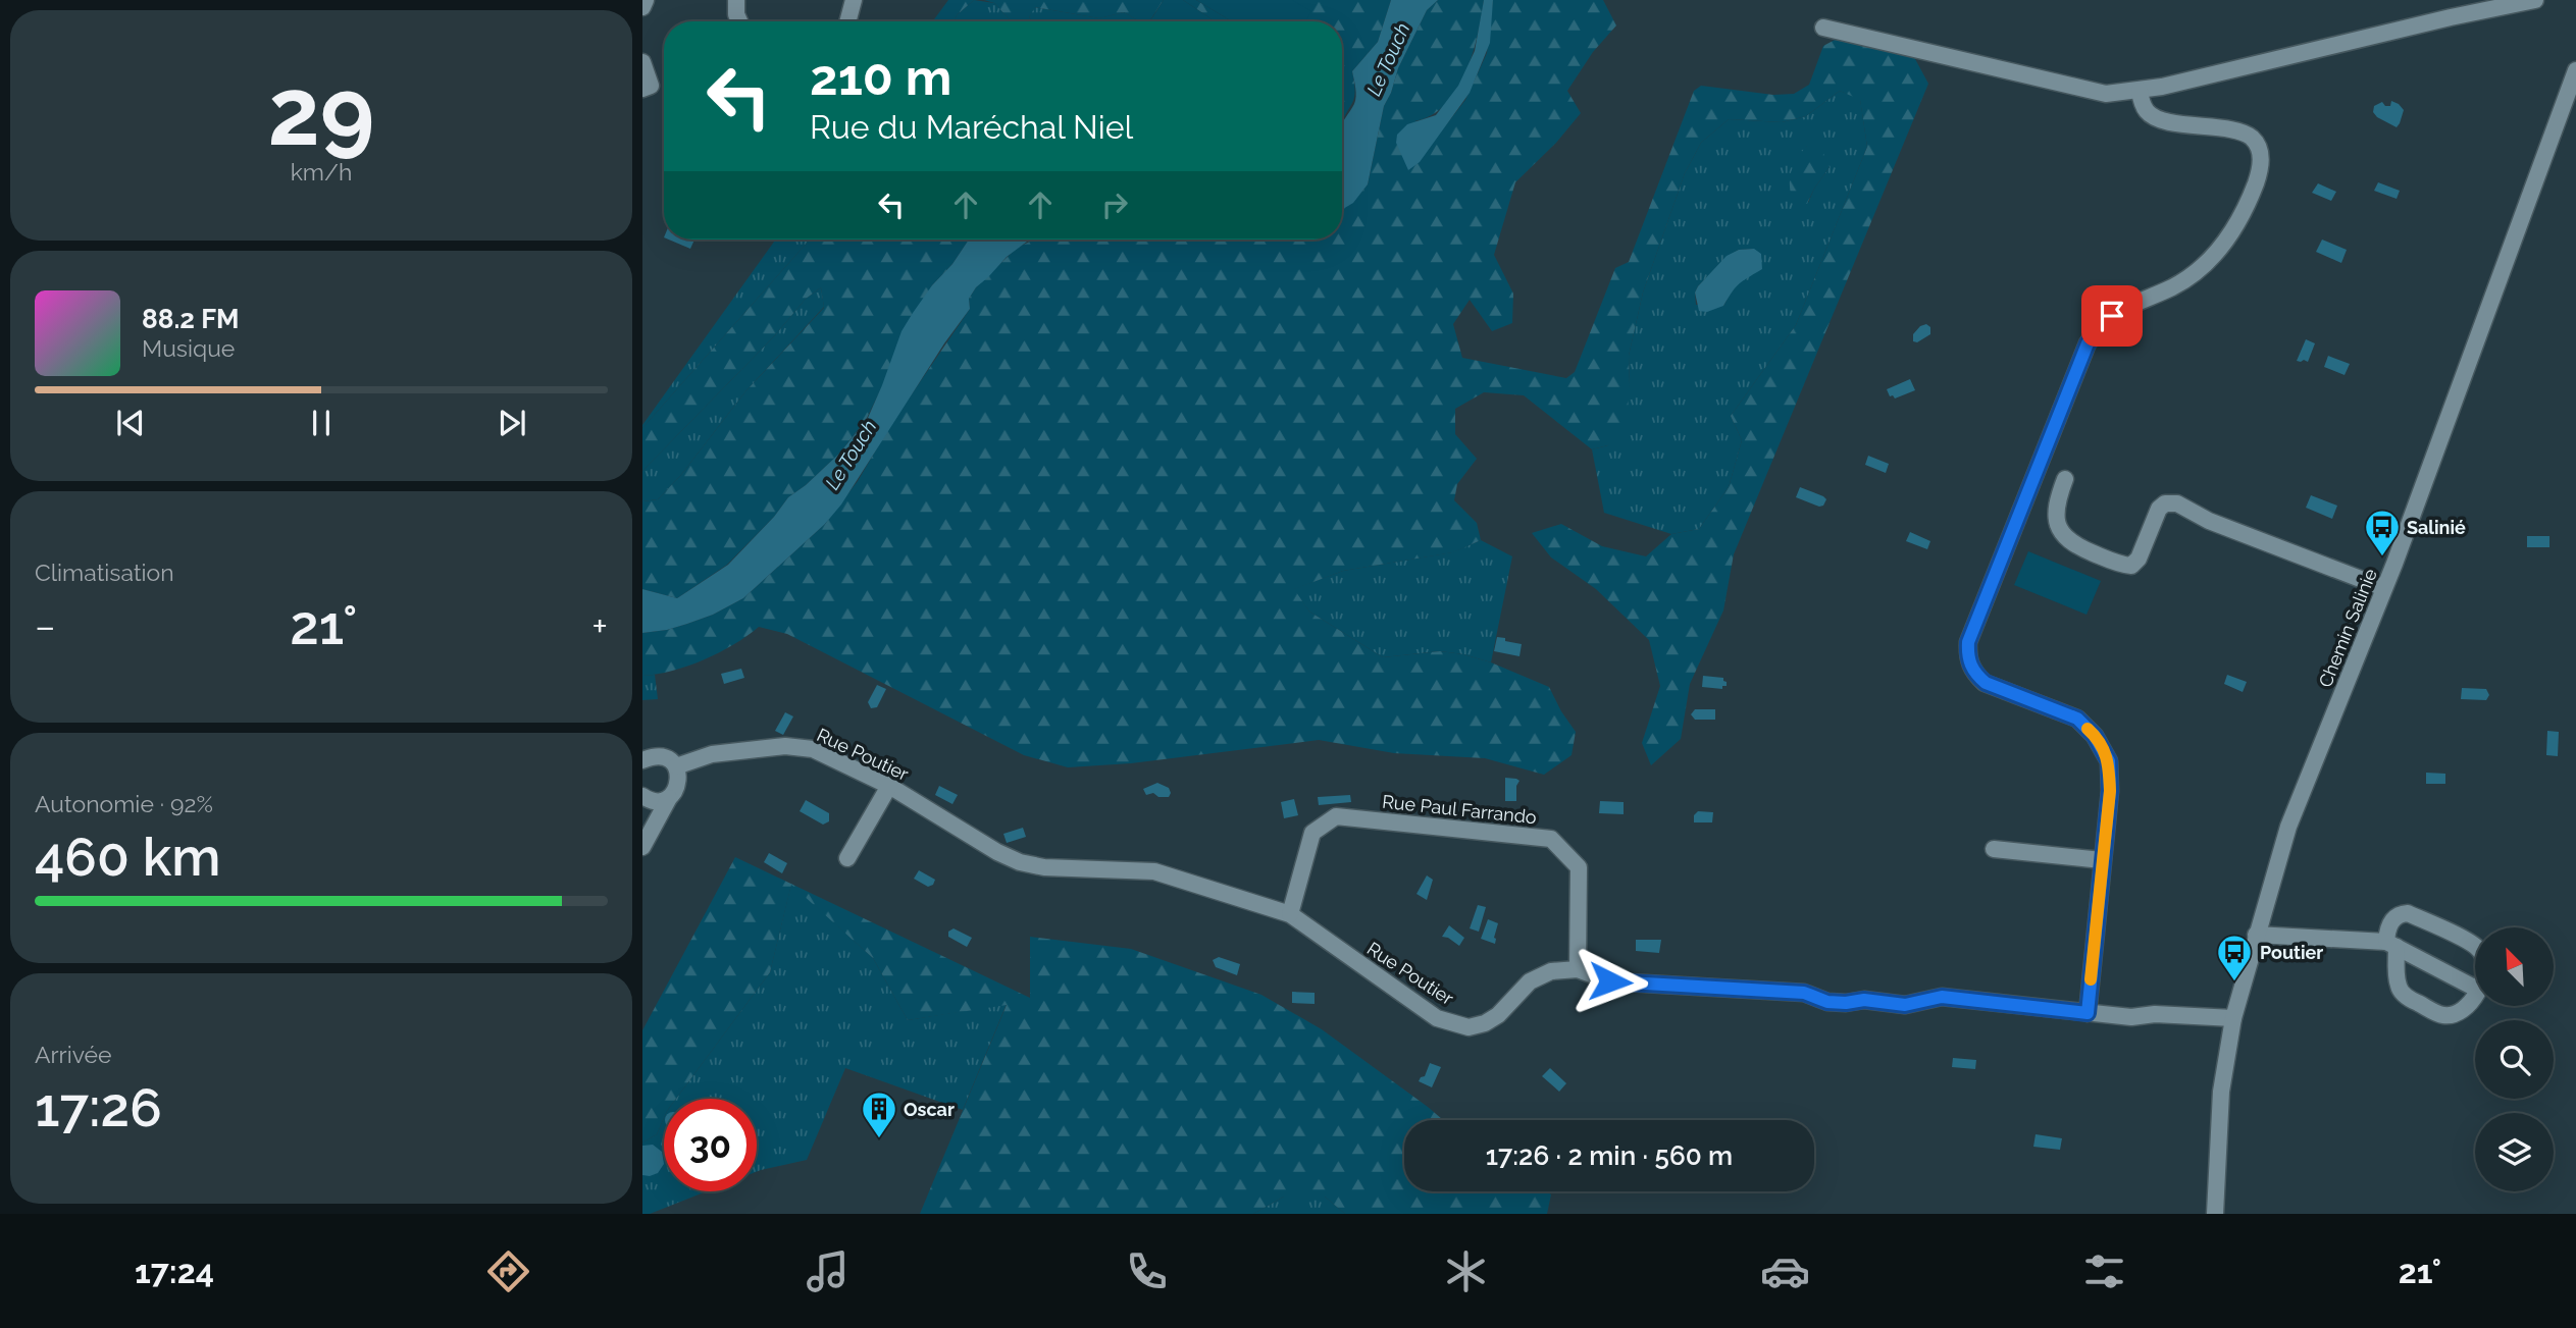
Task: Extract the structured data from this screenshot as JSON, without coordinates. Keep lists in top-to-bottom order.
{
  "streets": {
    "street": ["Chemin Salinie", "Rue Poutier", "Rue Paul Farrando"]
  },
  "crossings": [
    ["Chemin Salinie", "Rue Poutier"],
    ["Rue Poutier", "Rue Paul Farrando"]
  ],
  "water": ["Le Touch"],
  "places": {
    "bus stop": ["Salinié", "Poutier"],
    "building": ["Oscar"]
  },
  "north": "top left",
  "page": {
    "tile": [
      ["29", "km/h"],
      "Climatisation",
      ["Autonomie · 92%", "460 km"],
      ["Arrivée", "17:26"]
    ],
    "turn": ["210 m", "Rue du Maréchal Niel"],
    "song": ["88.2 FM", "Musique"],
    "heat": ["−", "21°", "+"],
    "limit": "30",
    "trip": "17:26 · 2 min · 560 m",
    "tabs": ["17:24", "21°"]
  }
}
